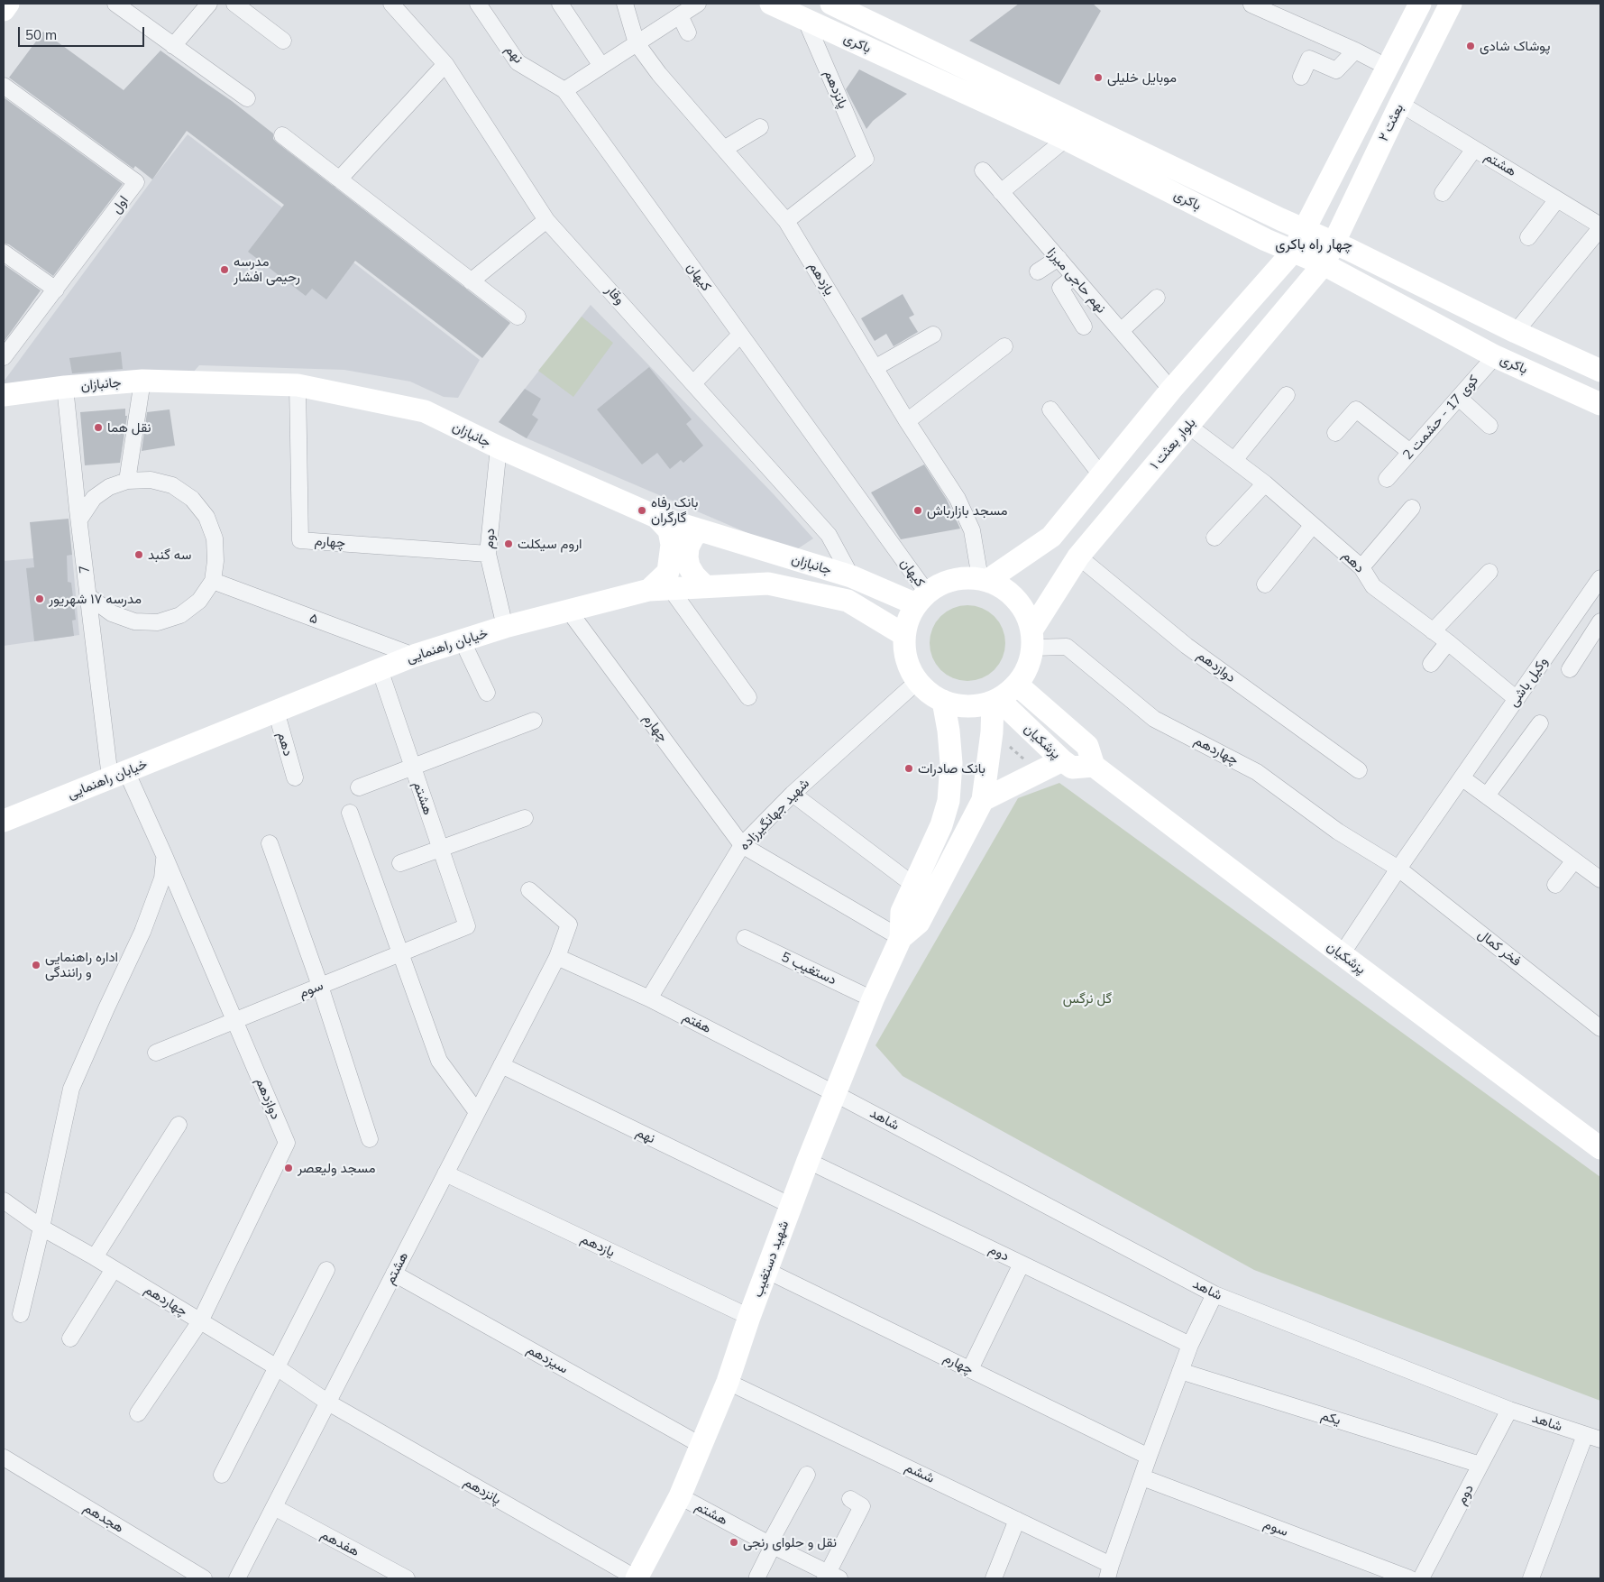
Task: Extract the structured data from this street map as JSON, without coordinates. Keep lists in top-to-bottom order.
{
  "streets": {
    "main road": [
      "باکری",
      "بعثت ۲",
      "جانبازان",
      "بلوار بعثت ۱",
      "خیابان راهنمایی",
      "پزشکیان",
      "شهید دستغیب"
    ],
    "street": [
      "نهم",
      "پانزدهم",
      "هشتم",
      "اول",
      "کیهان",
      "یازدهم",
      "نهم حاجی میرزا",
      "وقار",
      "کوی 17 - حشمت 2",
      "دوم",
      "چهارم",
      "دهم",
      "7",
      "۵",
      "دوازدهم",
      "وکیل باشی",
      "چهاردهم",
      "شهید جهانگیرزاده",
      "فخر کمال",
      "دستغیب 5",
      "سوم",
      "هفتم",
      "شاهد",
      "سیزدهم",
      "یکم",
      "ششم",
      "هجدهم",
      "هفدهم"
    ]
  },
  "crossings": [
    ["باکری", "پانزدهم"],
    ["باکری", "بعثت ۲"],
    ["باکری", "کوی 17 - حشمت 2"],
    ["باکری", "بلوار بعثت ۱"],
    ["نهم", "هشتم"],
    ["نهم", "کیهان"],
    ["نهم", "شهید دستغیب"],
    ["پانزدهم", "هشتم"],
    ["پانزدهم", "یازدهم"],
    ["پانزدهم", "چهاردهم"],
    ["پانزدهم", "شهید دستغیب"],
    ["بعثت ۲", "هشتم"],
    ["بعثت ۲", "بلوار بعثت ۱"],
    ["هشتم", "یازدهم"],
    ["هشتم", "خیابان راهنمایی"],
    ["هشتم", "چهاردهم"],
    ["هشتم", "سوم"],
    ["هشتم", "هفتم"],
    ["هشتم", "شهید دستغیب"],
    ["هشتم", "سیزدهم"],
    ["هشتم", "هفدهم"],
    ["کیهان", "یازدهم"],
    ["کیهان", "جانبازان"],
    ["کیهان", "بلوار بعثت ۱"],
    ["کیهان", "خیابان راهنمایی"],
    ["کیهان", "پزشکیان"],
    ["کیهان", "چهاردهم"],
    ["کیهان", "شهید جهانگیرزاده"],
    ["یازدهم", "جانبازان"],
    ["یازدهم", "بلوار بعثت ۱"],
    ["یازدهم", "خیابان راهنمایی"],
    ["یازدهم", "پزشکیان"],
    ["یازدهم", "چهاردهم"],
    ["یازدهم", "شهید جهانگیرزاده"],
    ["یازدهم", "شهید دستغیب"],
    ["وقار", "جانبازان"],
    ["جانبازان", "بلوار بعثت ۱"],
    ["جانبازان", "دوم"],
    ["جانبازان", "چهارم"],
    ["جانبازان", "7"],
    ["جانبازان", "خیابان راهنمایی"],
    ["جانبازان", "پزشکیان"],
    ["جانبازان", "چهاردهم"],
    ["جانبازان", "شهید جهانگیرزاده"],
    ["بلوار بعثت ۱", "دهم"],
    ["بلوار بعثت ۱", "خیابان راهنمایی"],
    ["بلوار بعثت ۱", "دوازدهم"],
    ["بلوار بعثت ۱", "پزشکیان"],
    ["بلوار بعثت ۱", "چهاردهم"],
    ["بلوار بعثت ۱", "شهید جهانگیرزاده"],
    ["دوم", "چهارم"],
    ["دوم", "خیابان راهنمایی"],
    ["دوم", "شاهد"],
    ["دوم", "شهید دستغیب"],
    ["دوم", "یکم"],
    ["چهارم", "خیابان راهنمایی"],
    ["چهارم", "شهید جهانگیرزاده"],
    ["چهارم", "شهید دستغیب"],
    ["دهم", "خیابان راهنمایی"],
    ["دهم", "وکیل باشی"],
    ["7", "۵"],
    ["7", "خیابان راهنمایی"],
    ["7", "دوازدهم"],
    ["۵", "خیابان راهنمایی"],
    ["خیابان راهنمایی", "دوازدهم"],
    ["خیابان راهنمایی", "پزشکیان"],
    ["خیابان راهنمایی", "چهاردهم"],
    ["خیابان راهنمایی", "شهید جهانگیرزاده"],
    ["دوازدهم", "چهاردهم"],
    ["دوازدهم", "سوم"],
    ["وکیل باشی", "پزشکیان"],
    ["وکیل باشی", "چهاردهم"],
    ["وکیل باشی", "فخر کمال"],
    ["پزشکیان", "چهاردهم"],
    ["پزشکیان", "شهید جهانگیرزاده"],
    ["چهاردهم", "شهید جهانگیرزاده"],
    ["چهاردهم", "فخر کمال"],
    ["شهید جهانگیرزاده", "هفتم"],
    ["دستغیب 5", "شهید دستغیب"],
    ["هفتم", "شاهد"],
    ["هفتم", "شهید دستغیب"],
    ["شاهد", "شهید دستغیب"],
    ["شهید دستغیب", "سیزدهم"],
    ["شهید دستغیب", "ششم"]
  ],
  "districts": ["چهار راه باکری"],
  "parks": ["گل نرگس"],
  "places": [
    "پوشاک شادی",
    "موبایل خلیلی",
    "مدرسه رحیمی افشار",
    "نقل هما",
    "بانک رفاه گارگران",
    "مسجد بازارباش",
    "اروم سیکلت",
    "سه گنبد",
    "مدرسه ۱۷ شهریور",
    "بانک صادرات",
    "اداره راهنمایی و رانندگی",
    "مسجد ولیعصر",
    "نقل و حلوای رنجی"
  ],
  "scale_bar": "50 m"
}
